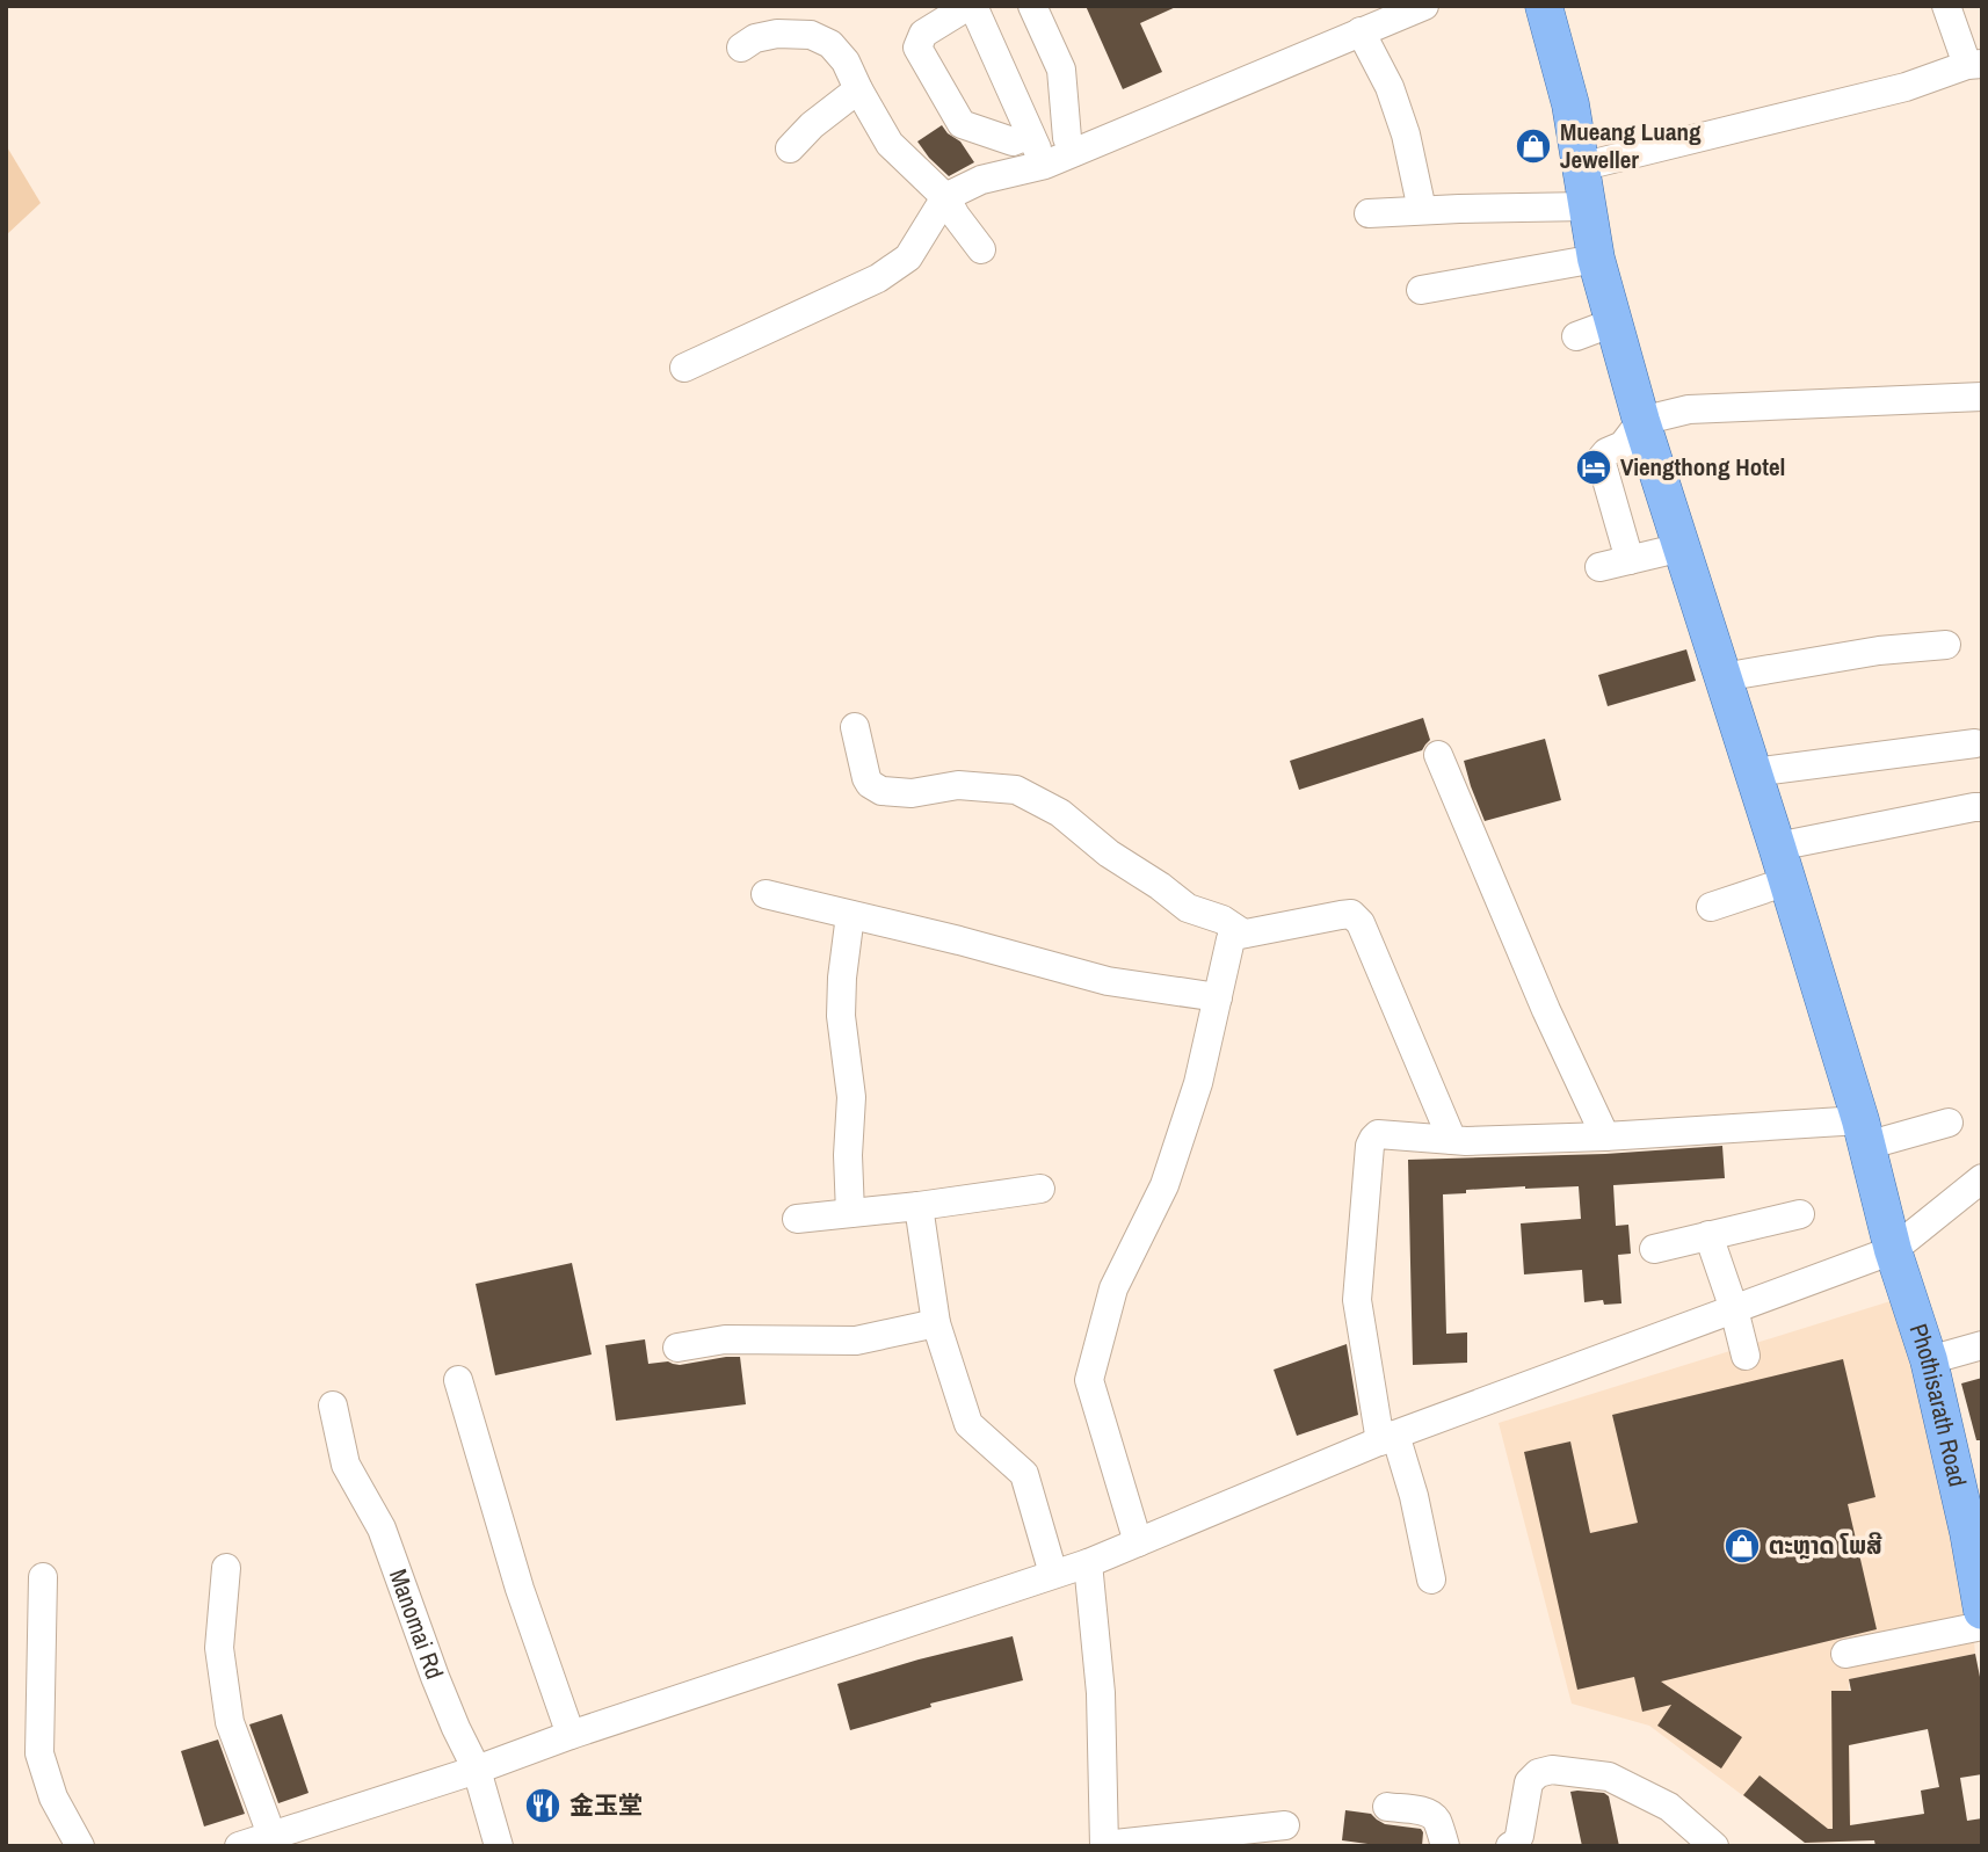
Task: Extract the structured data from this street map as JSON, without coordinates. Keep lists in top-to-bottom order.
{
  "streets": {
    "main road": ["Phothisarath Road"],
    "street": ["Manomai Rd"]
  },
  "places": {
    "shop": ["Mueang Luang Jeweller", "ຕະຫຼາດ ໂພສີ"],
    "hotel": ["Viengthong Hotel"],
    "restaurant": ["金玉堂"]
  }
}
